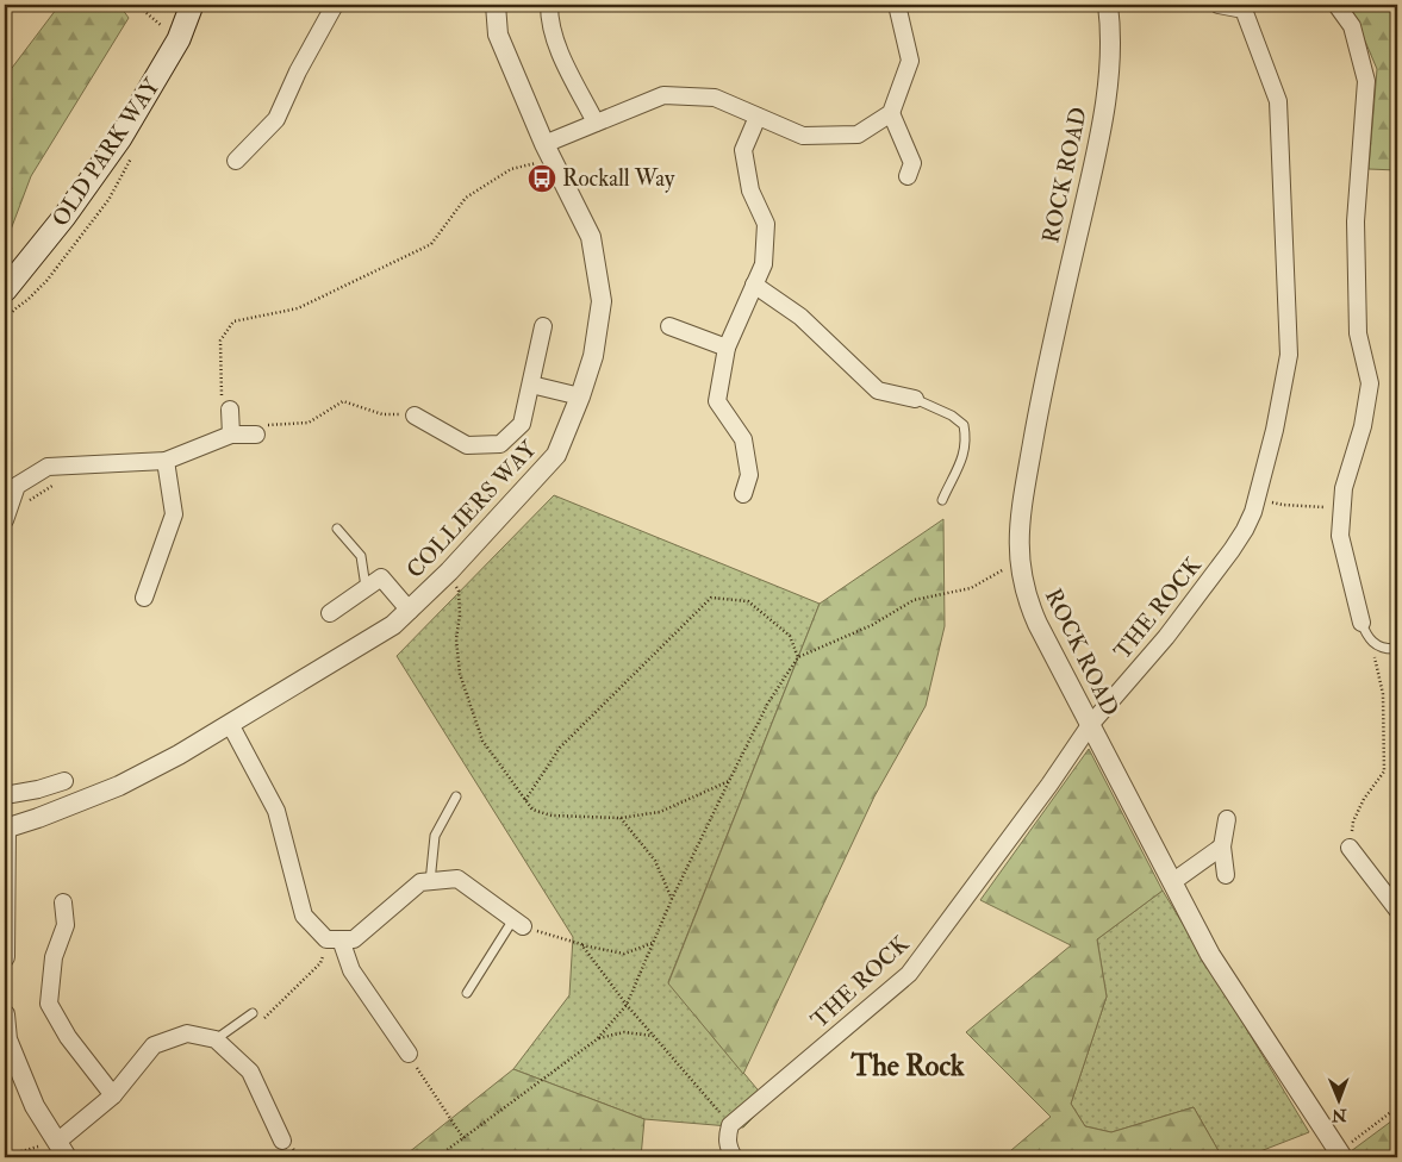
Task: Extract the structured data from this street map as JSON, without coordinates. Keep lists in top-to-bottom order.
{
  "streets": {
    "main road": ["OLD PARK WAY"],
    "street": ["ROCK ROAD", "COLLIERS WAY", "THE ROCK"]
  },
  "crossings": [
    ["ROCK ROAD", "THE ROCK"]
  ],
  "districts": ["The Rock"],
  "places": {
    "bus stop": ["Rockall Way"]
  },
  "north": "bottom"
}
